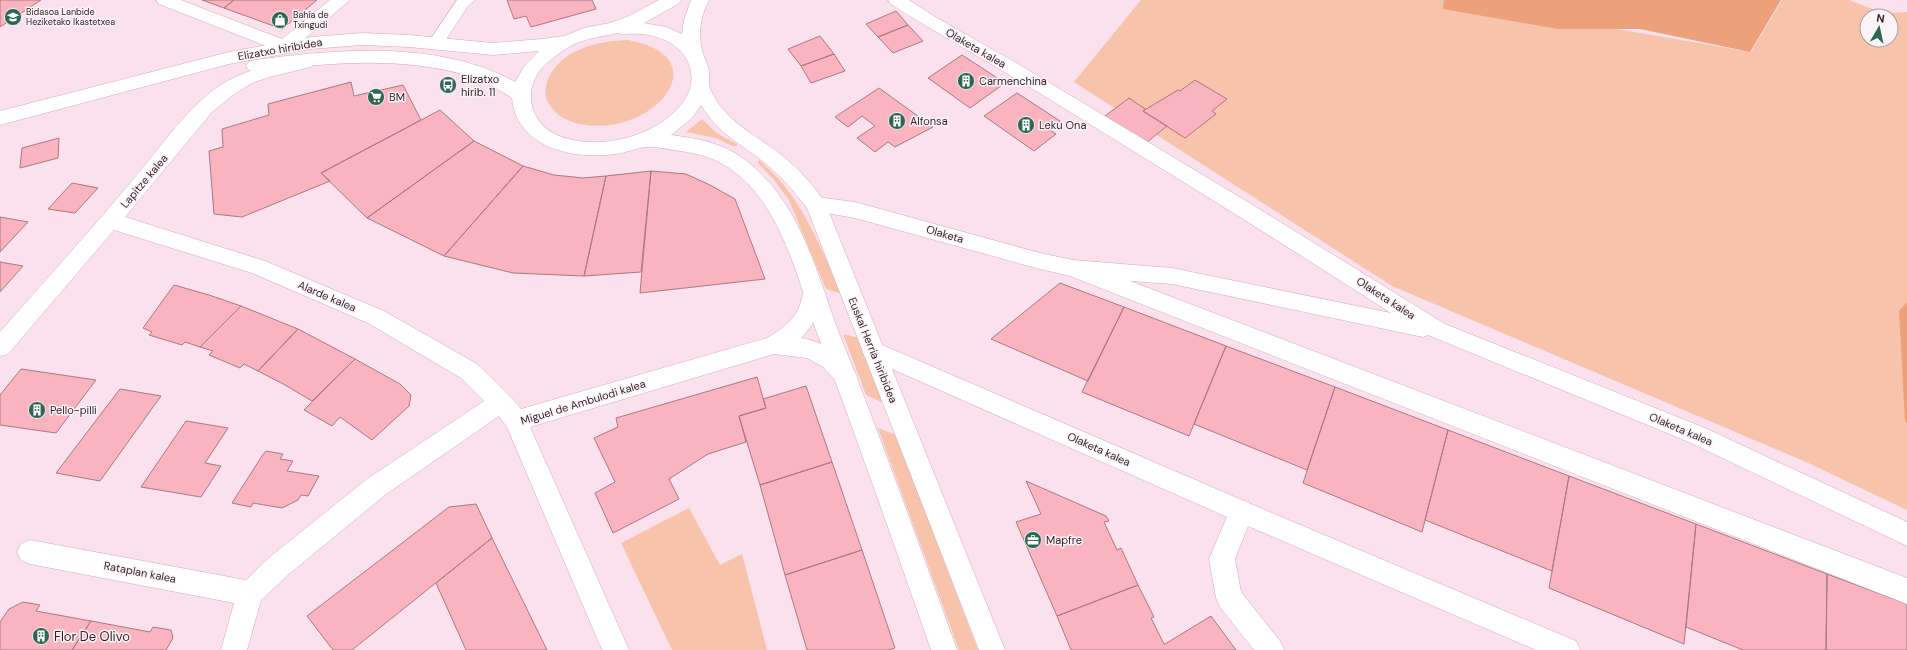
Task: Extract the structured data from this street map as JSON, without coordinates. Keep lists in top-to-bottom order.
{
  "streets": {
    "street": [
      "Olaketa kalea",
      "Elizatxo hiribidea",
      "Lapitze kalea",
      "Olaketa",
      "Alarde kalea",
      "Euskal Herria hiribidea",
      "Miguel de Ambulodi kalea",
      "Rataplan kalea"
    ]
  },
  "crossings": [
    ["Olaketa kalea", "Euskal Herria hiribidea"],
    ["Elizatxo hiribidea", "Lapitze kalea"],
    ["Elizatxo hiribidea", "Euskal Herria hiribidea"],
    ["Lapitze kalea", "Alarde kalea"],
    ["Olaketa", "Euskal Herria hiribidea"],
    ["Alarde kalea", "Miguel de Ambulodi kalea"]
  ],
  "places": {
    "school or university": ["Bidasoa Lanbide Heziketako Ikastetxea"],
    "shop": ["Bahía de Txingudi"],
    "building": [
      "Carmenchina",
      "Alfonsa",
      "Leku Ona",
      "Pello-pilli",
      "Flor De Olivo"
    ],
    "bus stop": ["Elizatxo hirib. 11"],
    "supermarket": ["BM"],
    "office": ["Mapfre"]
  },
  "north": "top"
}
